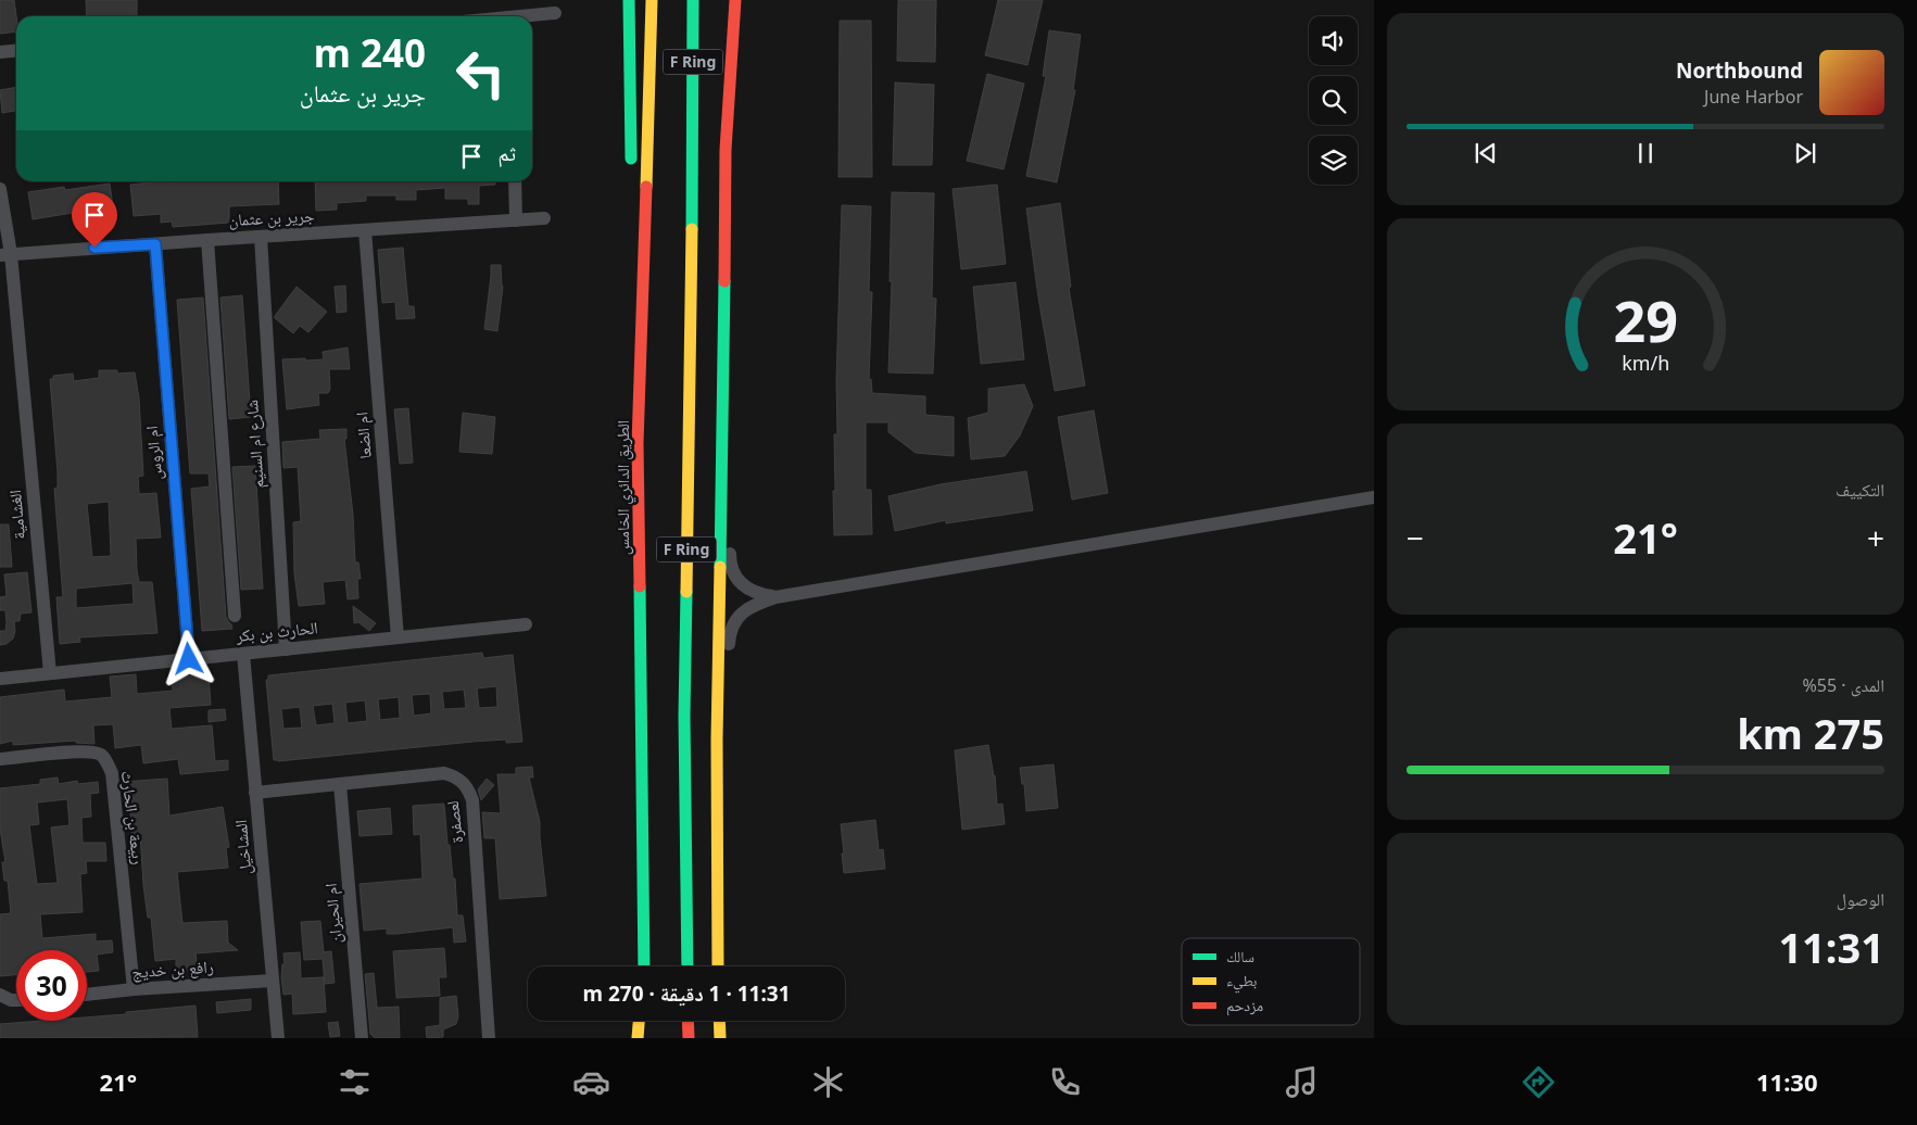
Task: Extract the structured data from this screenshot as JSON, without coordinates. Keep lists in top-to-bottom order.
{
  "streets": {
    "highway": ["F Ring", "الطريق الدائري الخامس"],
    "street": [
      "جرير بن عثمان",
      "ام الضعا",
      "شارع ام السنيم",
      "ام الروس",
      "الغشامية",
      "الحارث بن بكر",
      "ربيعة بن الحارث",
      "لعصفرة",
      "المشاخيل",
      "ام الحيران",
      "رافع بن خديج"
    ]
  },
  "crossings": [
    ["جرير بن عثمان", "ام الضعا"],
    ["جرير بن عثمان", "شارع ام السنيم"],
    ["جرير بن عثمان", "ام الروس"],
    ["جرير بن عثمان", "الغشامية"],
    ["ام الضعا", "الحارث بن بكر"],
    ["شارع ام السنيم", "الحارث بن بكر"],
    ["ام الروس", "الحارث بن بكر"],
    ["الغشامية", "الحارث بن بكر"],
    ["الحارث بن بكر", "المشاخيل"],
    ["ربيعة بن الحارث", "رافع بن خديج"],
    ["لعصفرة", "المشاخيل"],
    ["لعصفرة", "ام الحيران"],
    ["المشاخيل", "رافع بن خديج"]
  ],
  "legend": ["سالك", "بطيء", "مزدحم"],
  "page": {
    "turn": ["240 m", "جرير بن عثمان"],
    "song": ["Northbound", "June Harbor"],
    "then": "ثم",
    "tile": [
      "التكييف",
      ["المدى · 55%", "275 km"],
      ["الوصول", "11:31"]
    ],
    "heat": ["−", "21°", "+"],
    "limit": "30",
    "trip": "11:31 · 1 دقيقة · 270 m",
    "tabs": ["11:30", "21°"],
    "gauge": ["29", "km/h"]
  }
}
